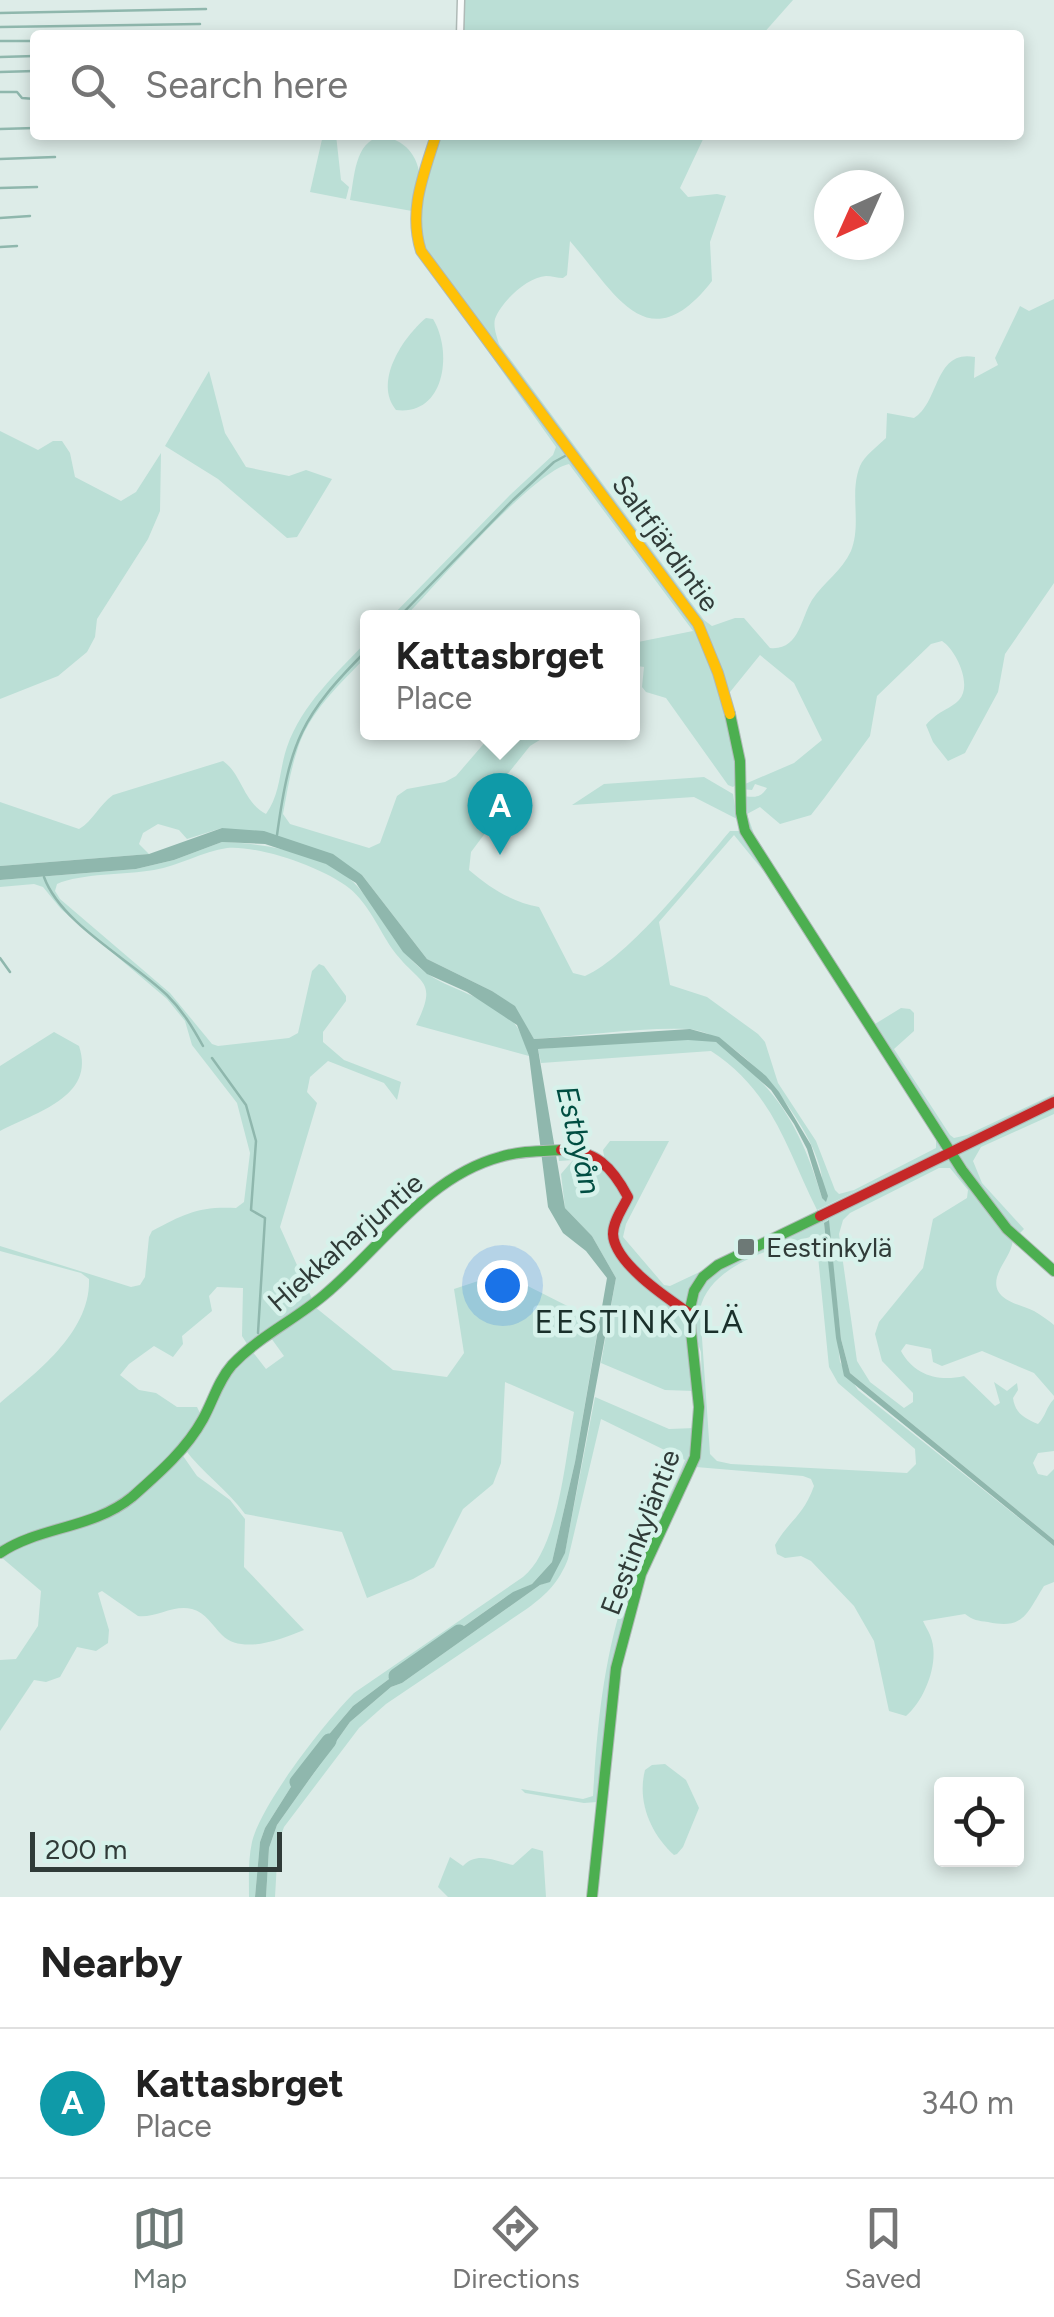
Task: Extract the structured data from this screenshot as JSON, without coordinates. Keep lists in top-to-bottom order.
{
  "streets": {
    "street": ["Saltfjärdintie", "Hiekkaharjuntie", "Eestinkyläntie"]
  },
  "crossings": [
    ["Hiekkaharjuntie", "Eestinkyläntie"]
  ],
  "districts": ["EESTINKYLÄ"],
  "water": ["Estbyån"],
  "places": {
    "transit": ["Eestinkylä"]
  },
  "scale_bar": "200 m",
  "north": "bottom left",
  "page": {
    "search": "Search here",
    "popup": ["Kattasbrget", "Place"],
    "pins": "A",
    "scale": "200 m",
    "heading": "Nearby",
    "list": [
      {
        "mark": "A",
        "name": "Kattasbrget",
        "note": "Place",
        "value": "340 m"
      }
    ],
    "nav": ["Map", "Directions", "Saved"]
  }
}
